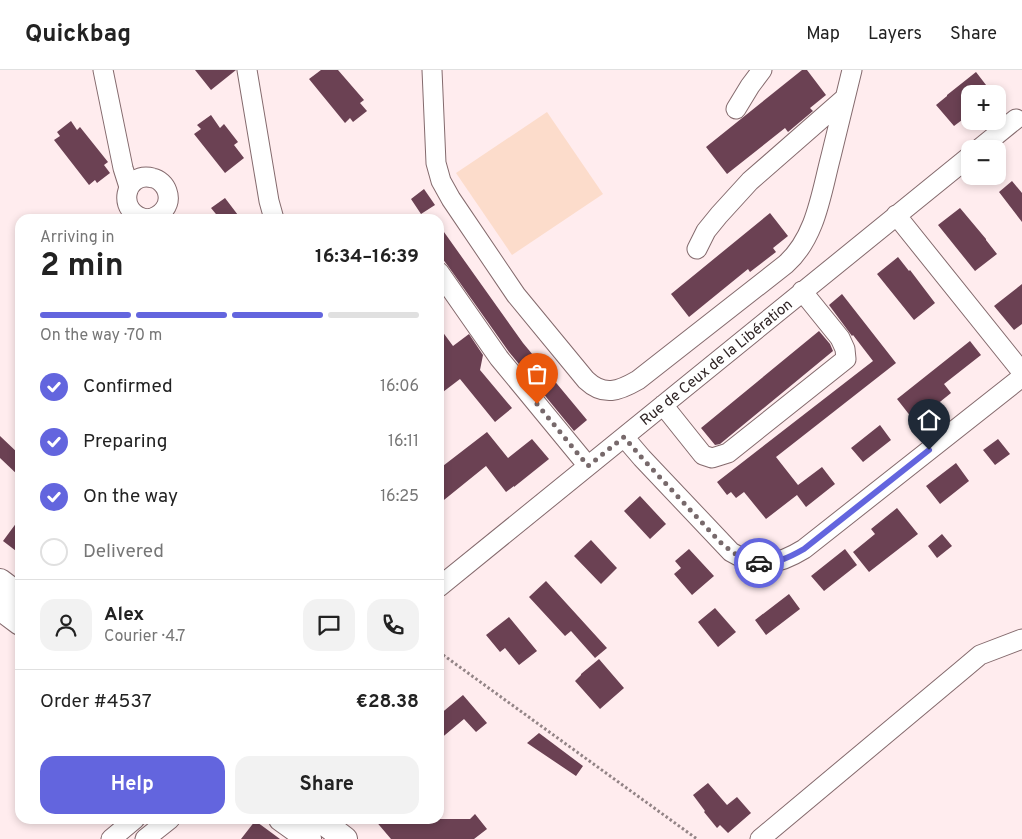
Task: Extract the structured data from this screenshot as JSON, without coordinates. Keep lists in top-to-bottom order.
{
  "streets": {
    "street": ["Rue de Ceux de la Libération"]
  },
  "page": {
    "header": "Quickbag",
    "nav": ["Map", "Layers", "Share"],
    "map_buttons": ["+", "−"],
    "heading": ["2 min", "Arriving in", "16:34–16:39"],
    "panel": [
      "Alex",
      "Courier · 4.7",
      "Order #4537",
      "€28.38"
    ],
    "bar": "On the way · 70 m",
    "list": [
      ["Confirmed", "16:06"],
      ["Preparing", "16:11"],
      ["On the way", "16:25"],
      "Delivered"
    ],
    "buttons": ["Help", "Share"]
  }
}
